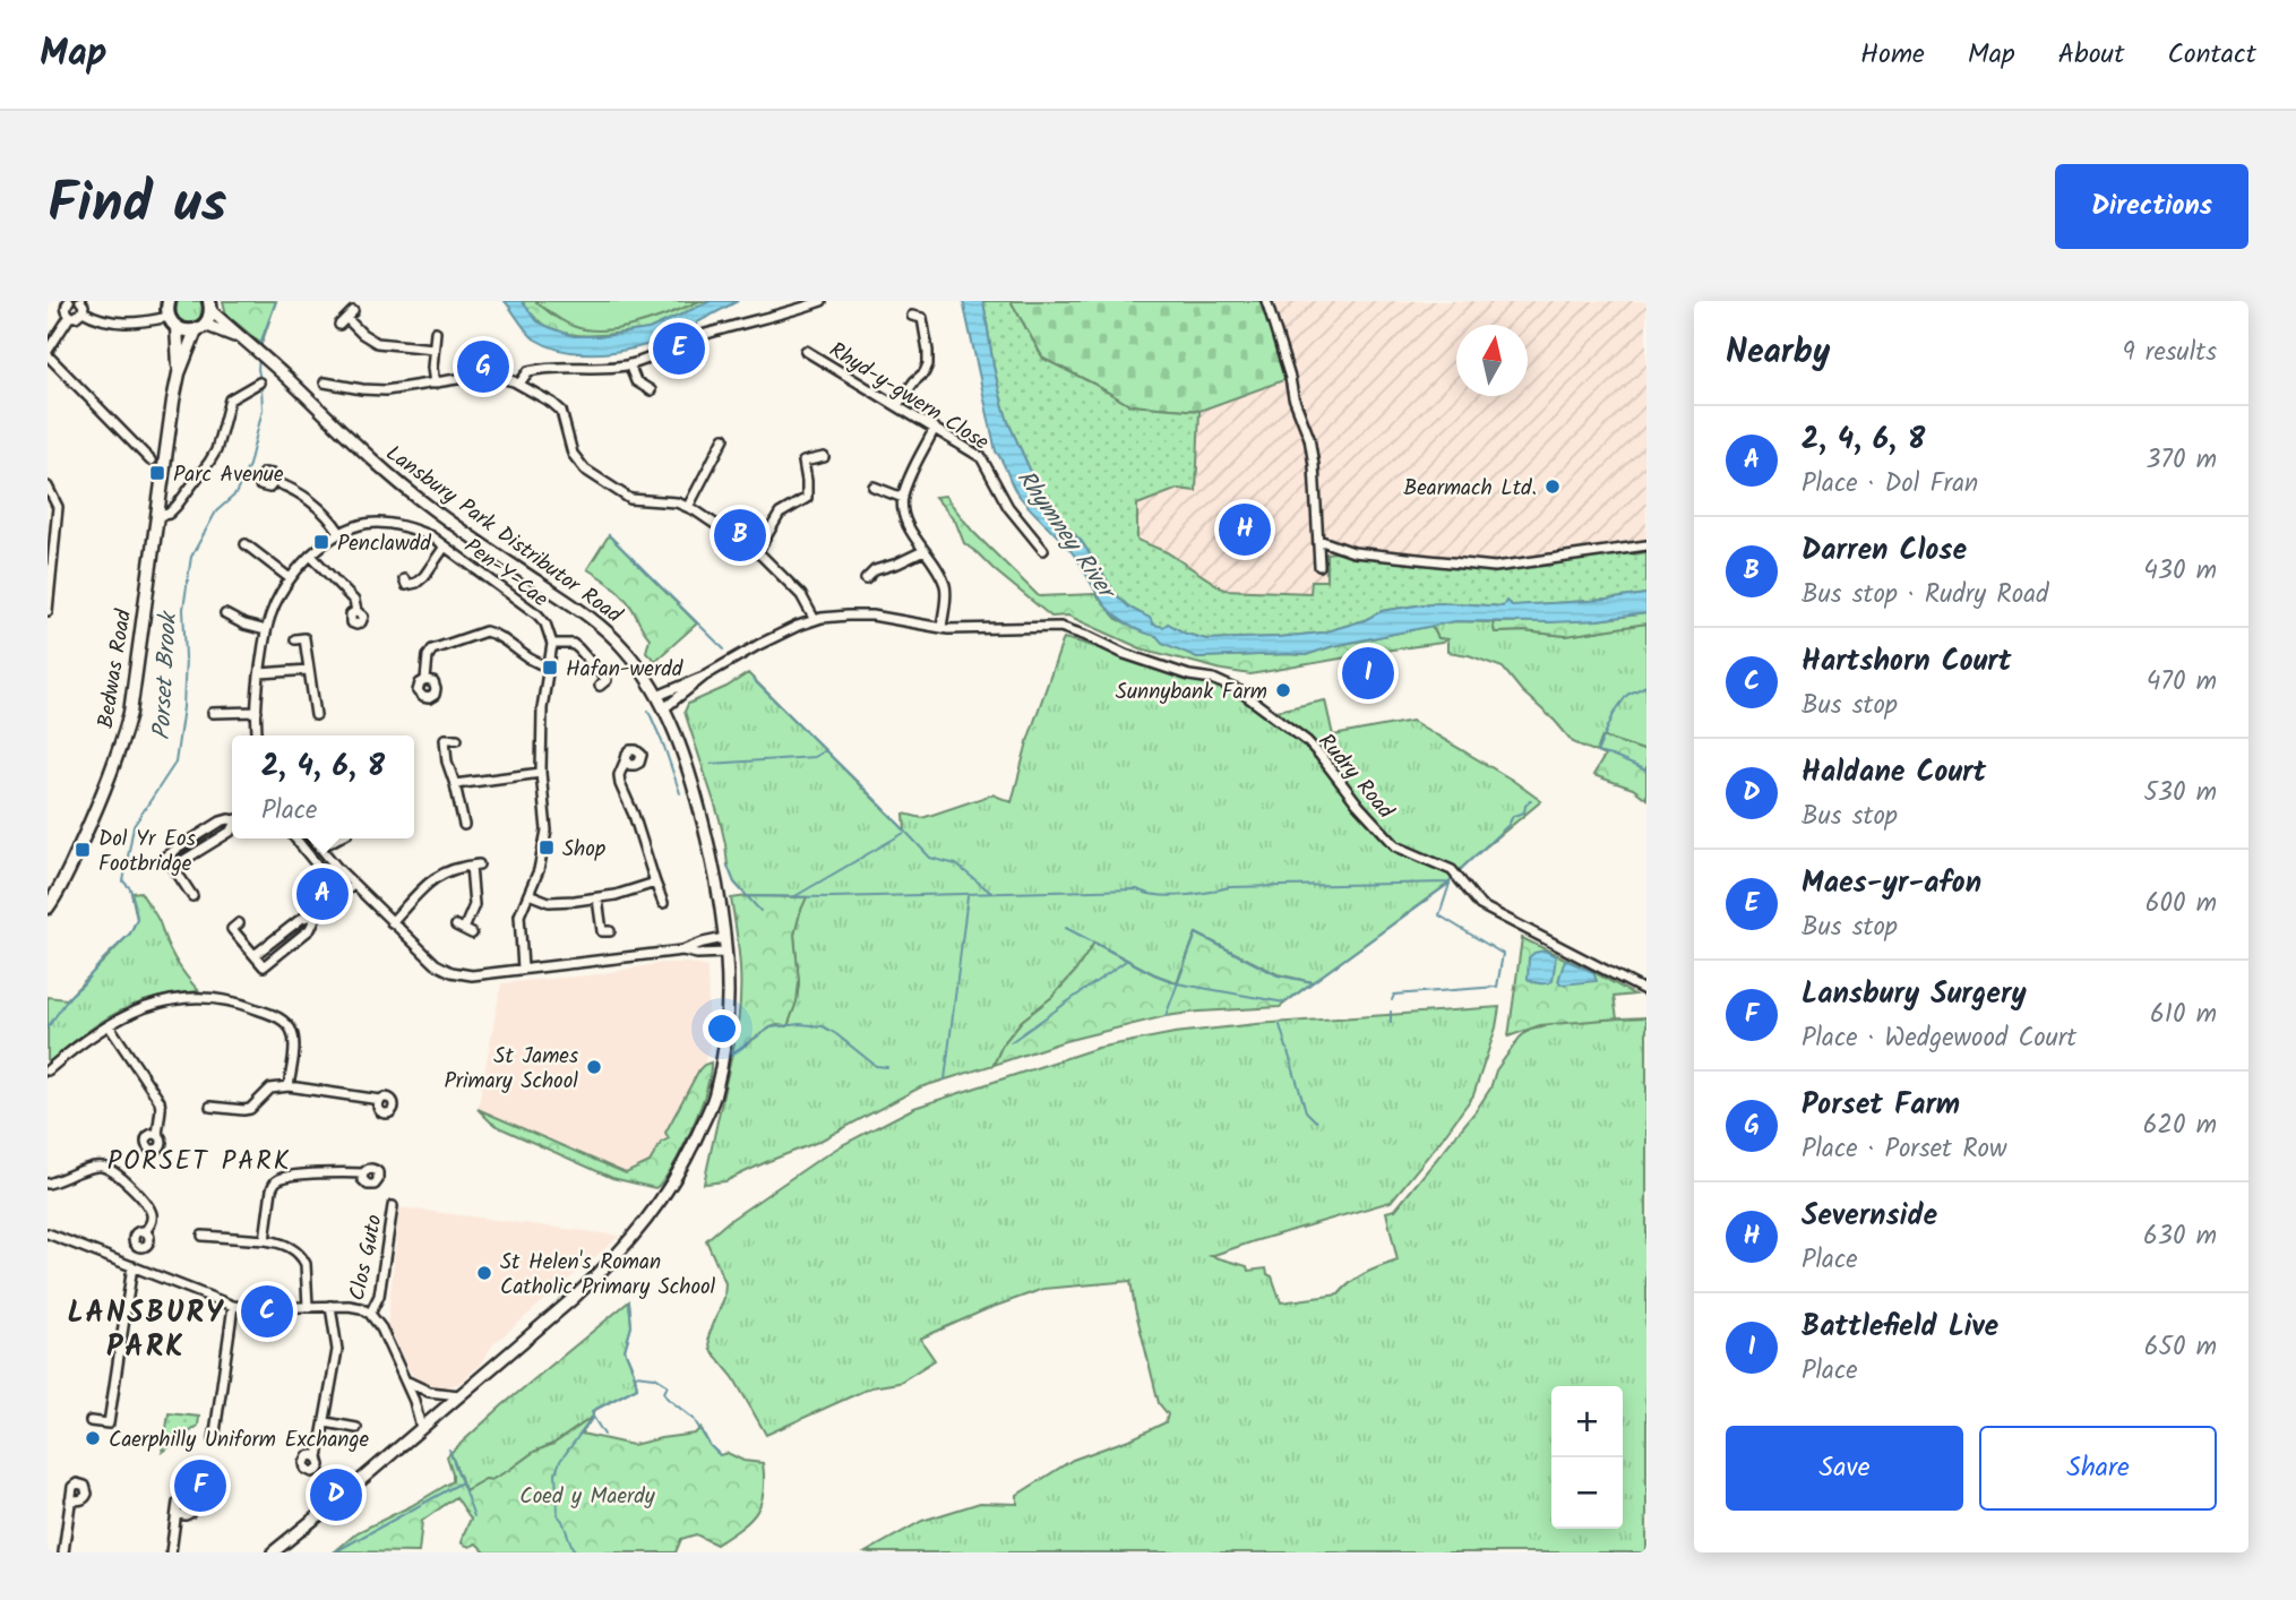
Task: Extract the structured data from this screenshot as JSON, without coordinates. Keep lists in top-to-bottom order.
{
  "streets": {
    "main road": ["Bedwas Road"],
    "street": [
      "Rhyd-y-gwern Close",
      "Lansbury Park Distributor Road",
      "Pen-Y-Cae",
      "Rudry Road",
      "Clos Guto"
    ]
  },
  "districts": ["PORSET PARK", "LANSBURY PARK"],
  "water": ["Rhymney River", "Porset Brook"],
  "parks": ["Coed y Maerdy"],
  "places": {
    "transit": [
      "Parc Avenue",
      "Penclawdd",
      "Hafan-werdd",
      "Shop",
      "Dol Yr Eos Footbridge"
    ],
    "other": [
      "Bearmach Ltd.",
      "Sunnybank Farm",
      "St James Primary School",
      "St Helen's Roman Catholic Primary School",
      "Caerphilly Uniform Exchange"
    ]
  },
  "north": "top",
  "page": {
    "header": "Map",
    "nav": [
      "Home",
      "Map",
      "About",
      "Contact"
    ],
    "title": "Find us",
    "buttons": [
      "Directions",
      ["Save", "Share"]
    ],
    "heading": ["Nearby", "9 results"],
    "pins": [
      "E",
      "G",
      "H",
      "B",
      "I",
      "A",
      "C",
      "F",
      "D"
    ],
    "list": [
      {
        "mark": "A",
        "name": "2, 4, 6, 8",
        "note": "Place · Dol Fran",
        "value": "370 m"
      },
      {
        "mark": "B",
        "name": "Darren Close",
        "note": "Bus stop · Rudry Road",
        "value": "430 m"
      },
      {
        "mark": "C",
        "name": "Hartshorn Court",
        "note": "Bus stop",
        "value": "470 m"
      },
      {
        "mark": "D",
        "name": "Haldane Court",
        "note": "Bus stop",
        "value": "530 m"
      },
      {
        "mark": "E",
        "name": "Maes-yr-afon",
        "note": "Bus stop",
        "value": "600 m"
      },
      {
        "mark": "F",
        "name": "Lansbury Surgery",
        "note": "Place · Wedgewood Court",
        "value": "610 m"
      },
      {
        "mark": "G",
        "name": "Porset Farm",
        "note": "Place · Porset Row",
        "value": "620 m"
      },
      {
        "mark": "H",
        "name": "Severnside",
        "note": "Place",
        "value": "630 m"
      },
      {
        "mark": "I",
        "name": "Battlefield Live",
        "note": "Place",
        "value": "650 m"
      }
    ],
    "popup": ["2, 4, 6, 8", "Place"],
    "map_buttons": ["+", "−"]
  }
}
